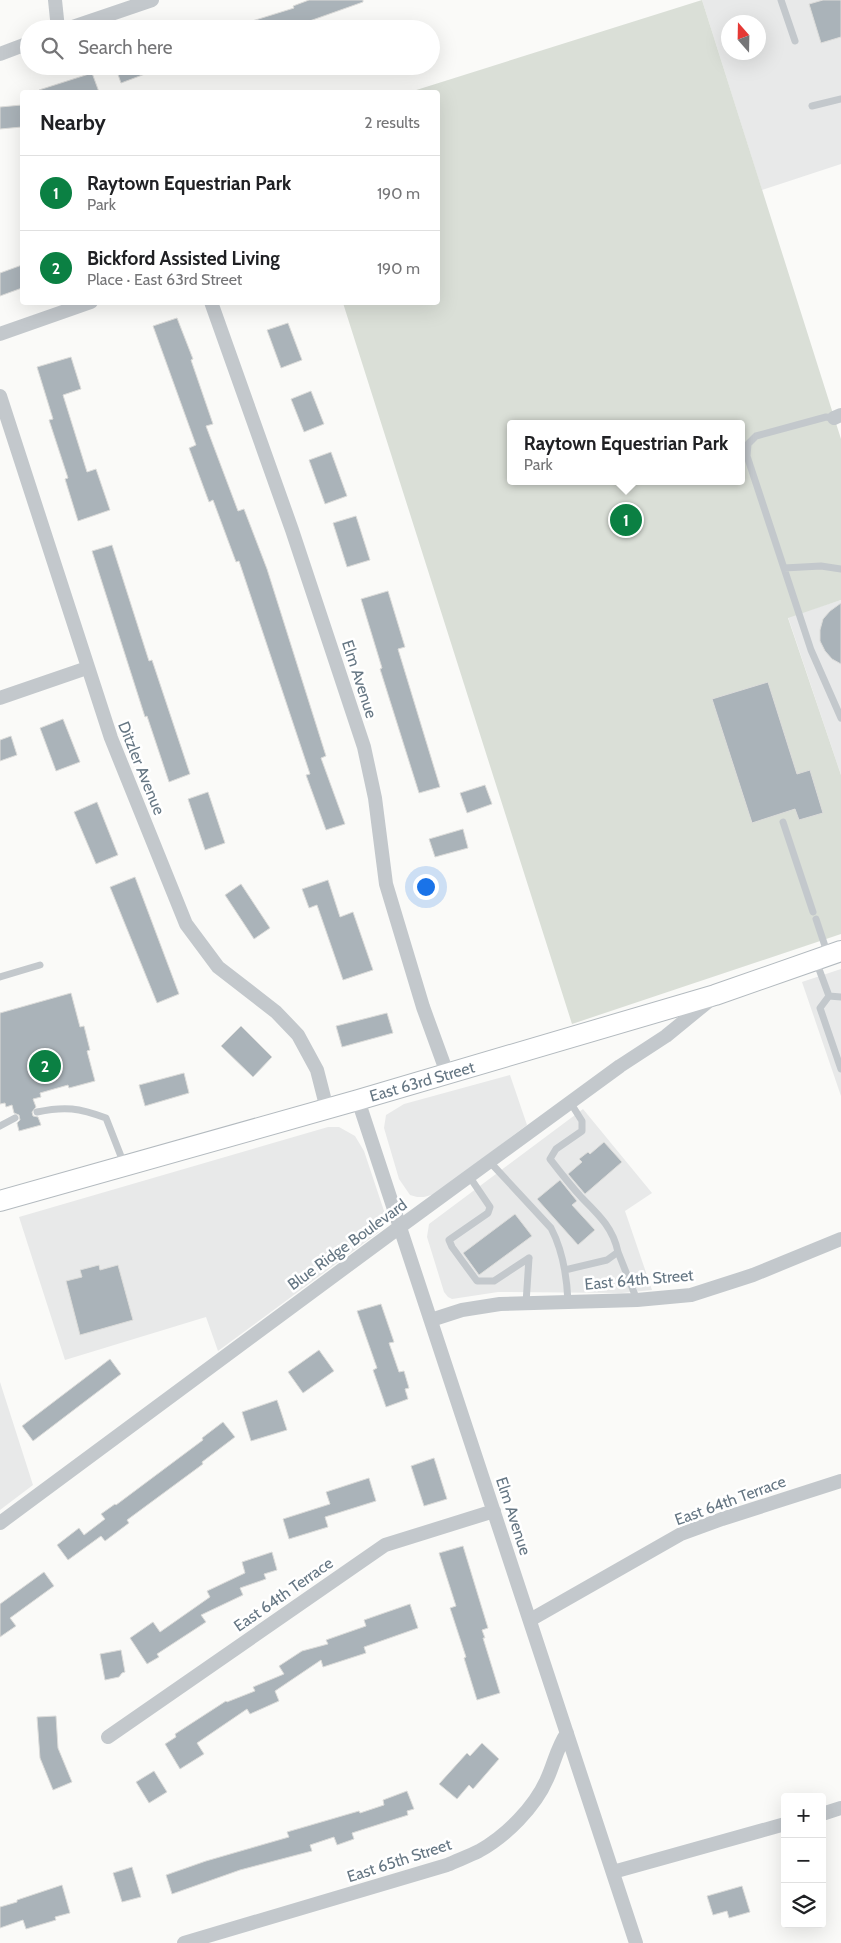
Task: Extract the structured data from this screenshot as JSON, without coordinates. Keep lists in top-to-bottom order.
{
  "streets": {
    "main road": ["East 63rd Street"],
    "street": [
      "Elm Avenue",
      "Ditzler Avenue",
      "Blue Ridge Boulevard",
      "East 64th Street",
      "East 64th Terrace",
      "East 65th Street"
    ]
  },
  "crossings": [
    ["Elm Avenue", "East 63rd Street"],
    ["Elm Avenue", "Blue Ridge Boulevard"],
    ["Elm Avenue", "East 64th Street"],
    ["Elm Avenue", "East 64th Terrace"],
    ["Elm Avenue", "East 65th Street"],
    ["Ditzler Avenue", "East 63rd Street"],
    ["East 63rd Street", "Blue Ridge Boulevard"]
  ],
  "north": "top",
  "page": {
    "search": "Search here",
    "heading": ["Nearby", "2 results"],
    "list": [
      {
        "mark": "1",
        "name": "Raytown Equestrian Park",
        "note": "Park",
        "value": "190 m"
      },
      {
        "mark": "2",
        "name": "Bickford Assisted Living",
        "note": "Place · East 63rd Street",
        "value": "190 m"
      }
    ],
    "popup": ["Raytown Equestrian Park", "Park"],
    "pins": ["1", "2"],
    "map_buttons": ["+", "−"]
  }
}
